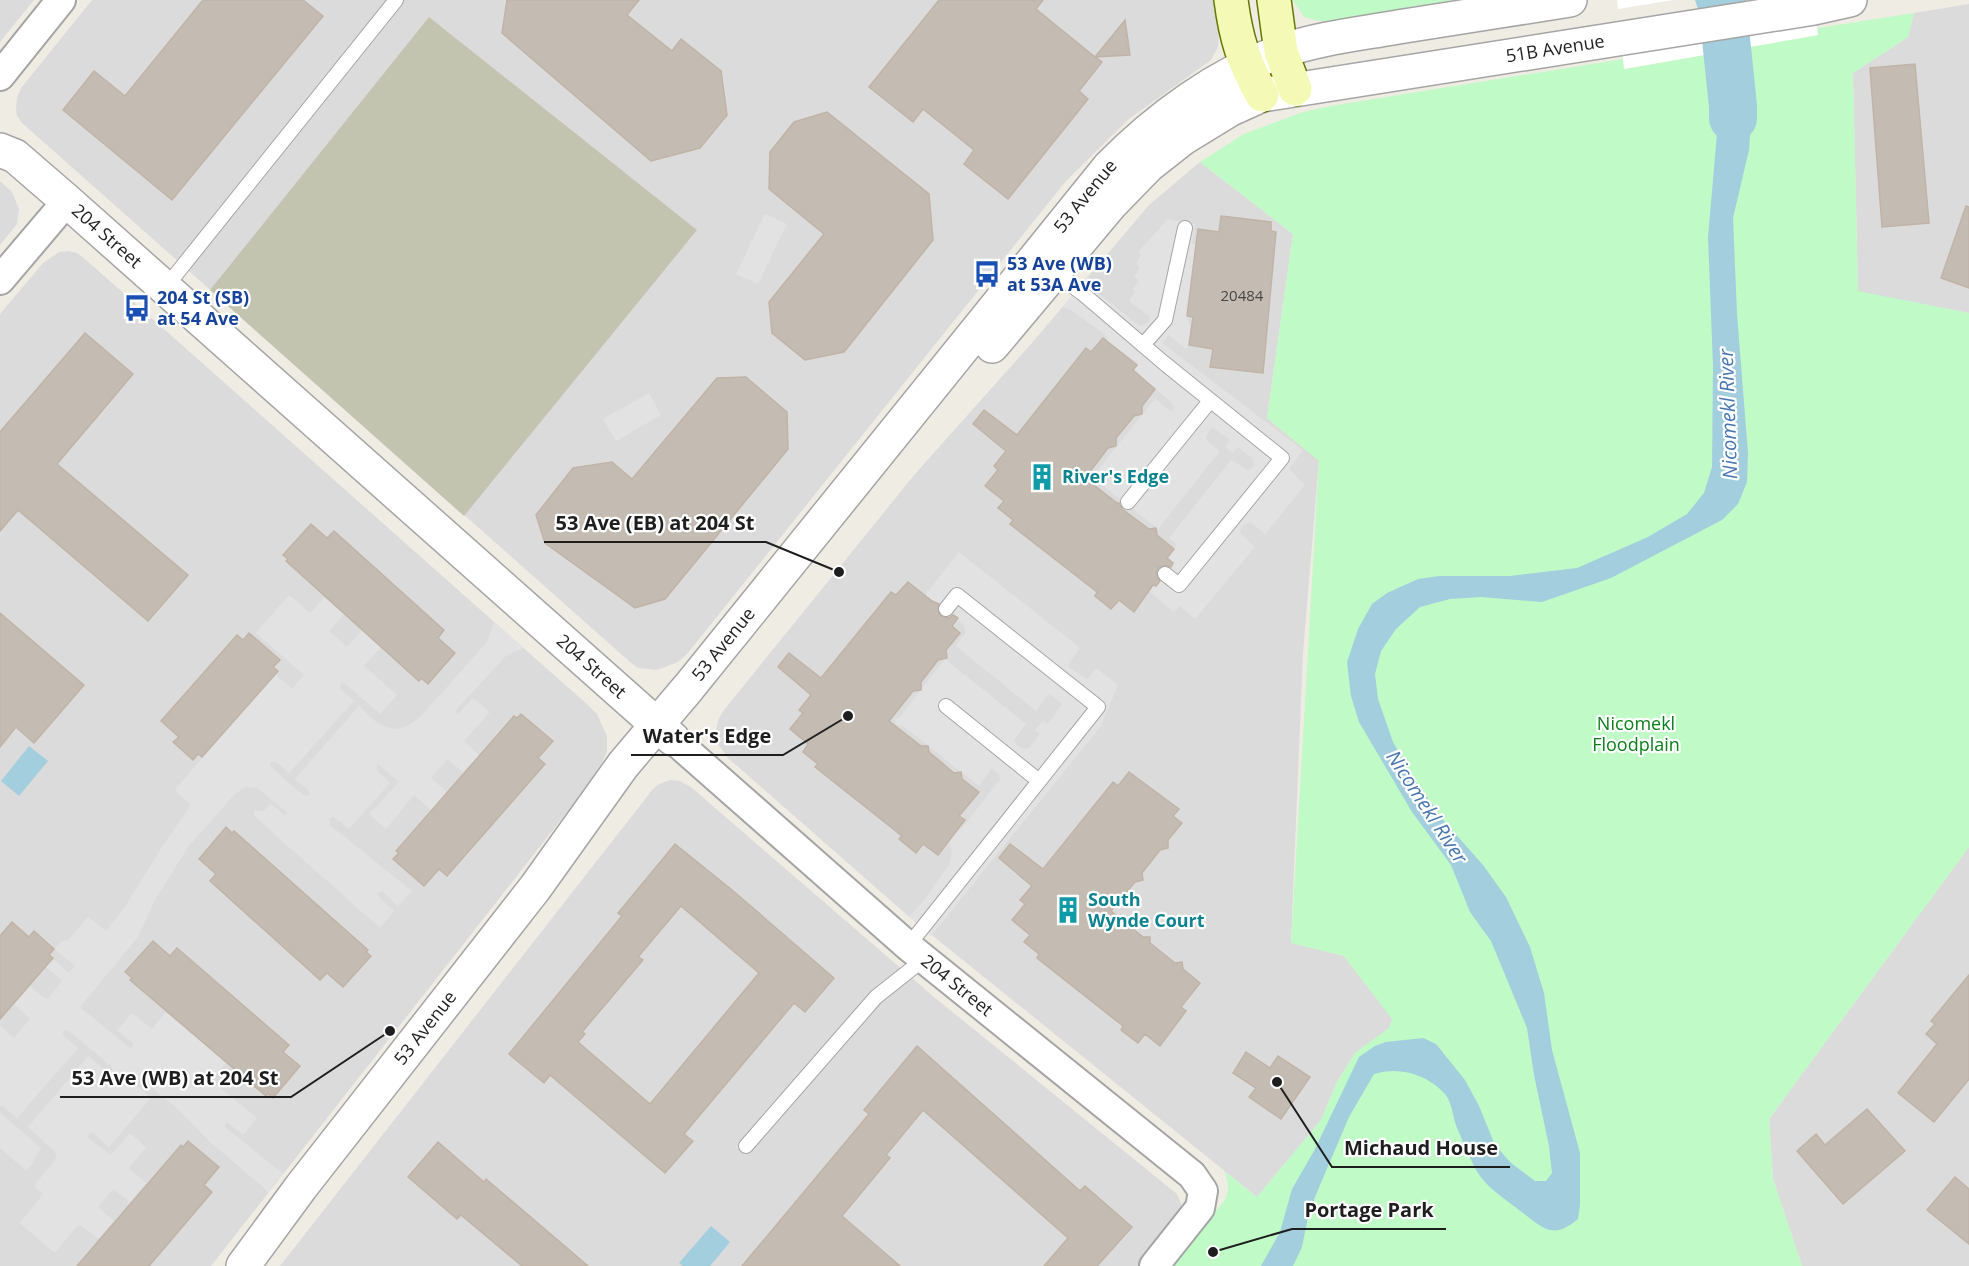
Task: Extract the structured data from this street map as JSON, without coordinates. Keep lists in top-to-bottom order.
{
  "streets": {
    "street": ["51B Avenue", "53 Avenue", "204 Street"]
  },
  "crossings": [
    ["51B Avenue", "53 Avenue"],
    ["53 Avenue", "204 Street"]
  ],
  "water": ["Nicomekl River"],
  "parks": ["Nicomekl Floodplain"],
  "places": {
    "bus stop": ["53 Ave (WB) at 53A Ave", "204 St (SB) at 54 Ave"],
    "building": ["River's Edge", "South Wynde Court"],
    "other": [
      "53 Ave (EB) at 204 St",
      "Water's Edge",
      "53 Ave (WB) at 204 St",
      "Michaud House",
      "Portage Park"
    ]
  },
  "house_numbers": ["20484"]
}
